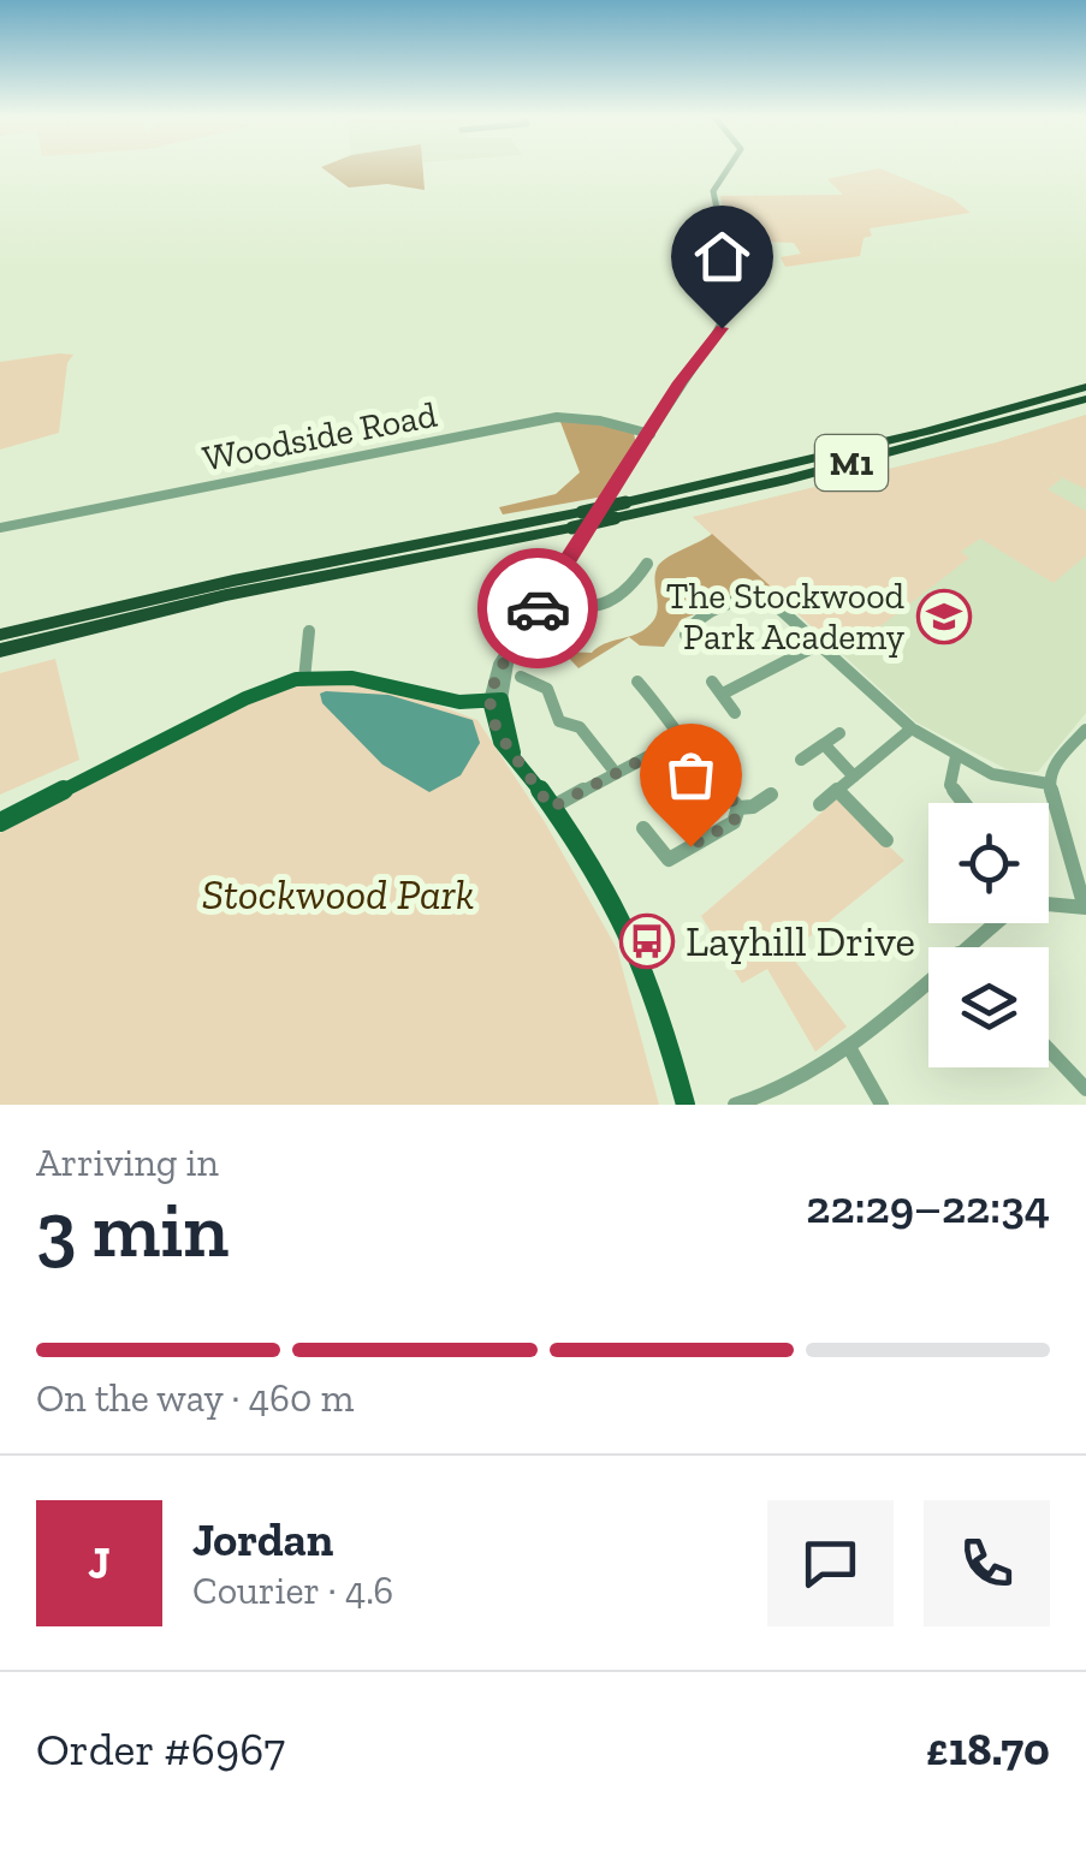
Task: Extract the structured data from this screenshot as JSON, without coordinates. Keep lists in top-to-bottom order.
{
  "streets": {
    "highway": ["M1"],
    "street": ["Woodside Road"]
  },
  "parks": ["Stockwood Park"],
  "places": {
    "school or university": ["The Stockwood Park Academy"],
    "bus stop": ["Layhill Drive"]
  },
  "page": {
    "heading": ["3 min", "Arriving in", "22:29–22:34"],
    "panel": [
      "Jordan",
      "Courier · 4.6",
      "Order #6967",
      "£18.70"
    ],
    "bar": "On the way · 460 m",
    "round": "J"
  }
}
